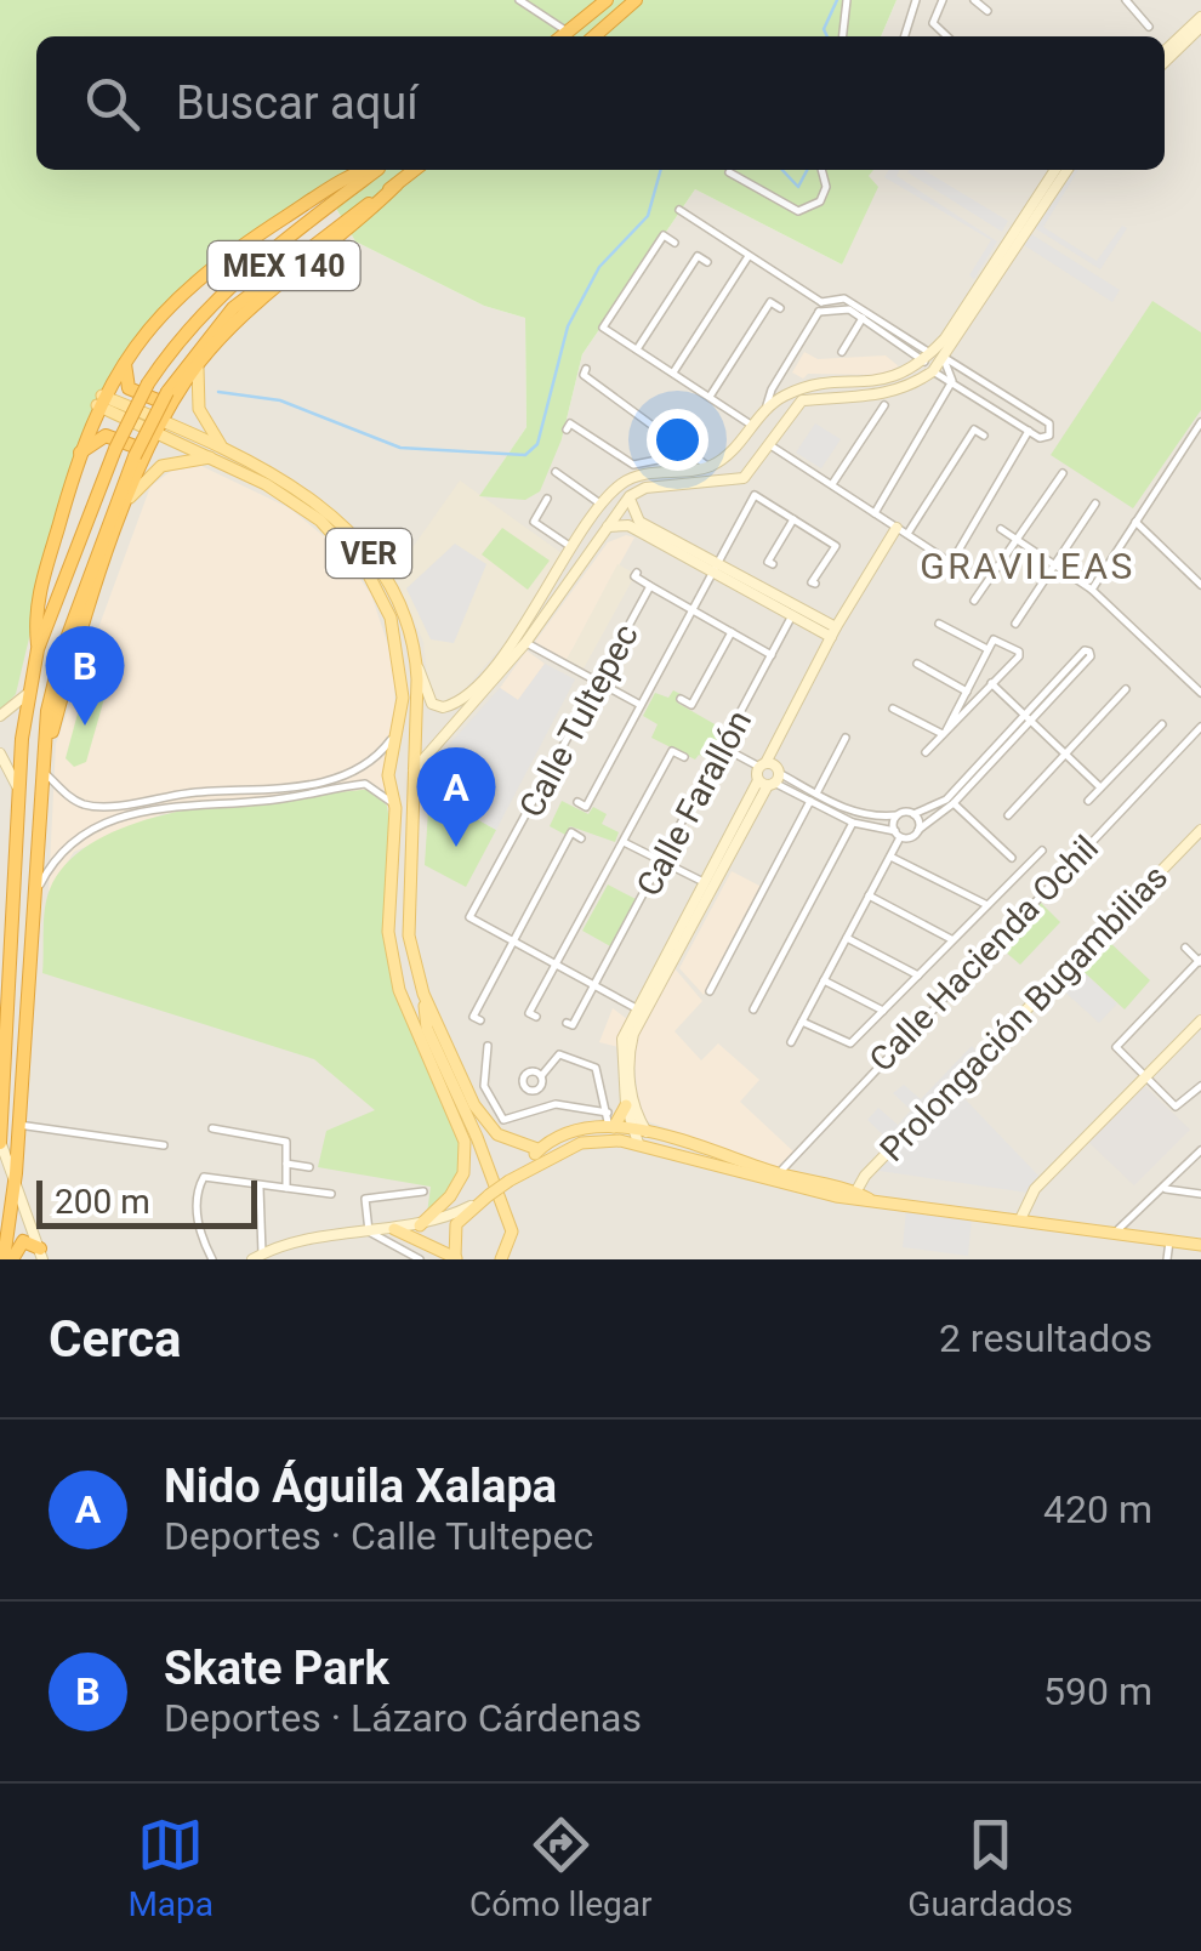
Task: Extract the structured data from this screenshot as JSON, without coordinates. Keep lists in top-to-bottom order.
{
  "streets": {
    "highway": ["MEX 140"],
    "main road": ["VER"],
    "street": [
      "Calle Tultepec",
      "Calle Farallón",
      "Calle Hacienda Ochil",
      "Prolongación Bugambilias"
    ]
  },
  "crossings": [
    ["MEX 140", "VER"]
  ],
  "districts": ["GRAVILEAS"],
  "scale_bar": "200 m",
  "page": {
    "search": "Buscar aquí",
    "pins": ["B", "A"],
    "scale": "200 m",
    "heading": ["Cerca", "2 resultados"],
    "list": [
      {
        "mark": "A",
        "name": "Nido Águila Xalapa",
        "note": "Deportes · Calle Tultepec",
        "value": "420 m"
      },
      {
        "mark": "B",
        "name": "Skate Park",
        "note": "Deportes · Lázaro Cárdenas",
        "value": "590 m"
      }
    ],
    "nav": ["Mapa", "Cómo llegar", "Guardados"]
  }
}
